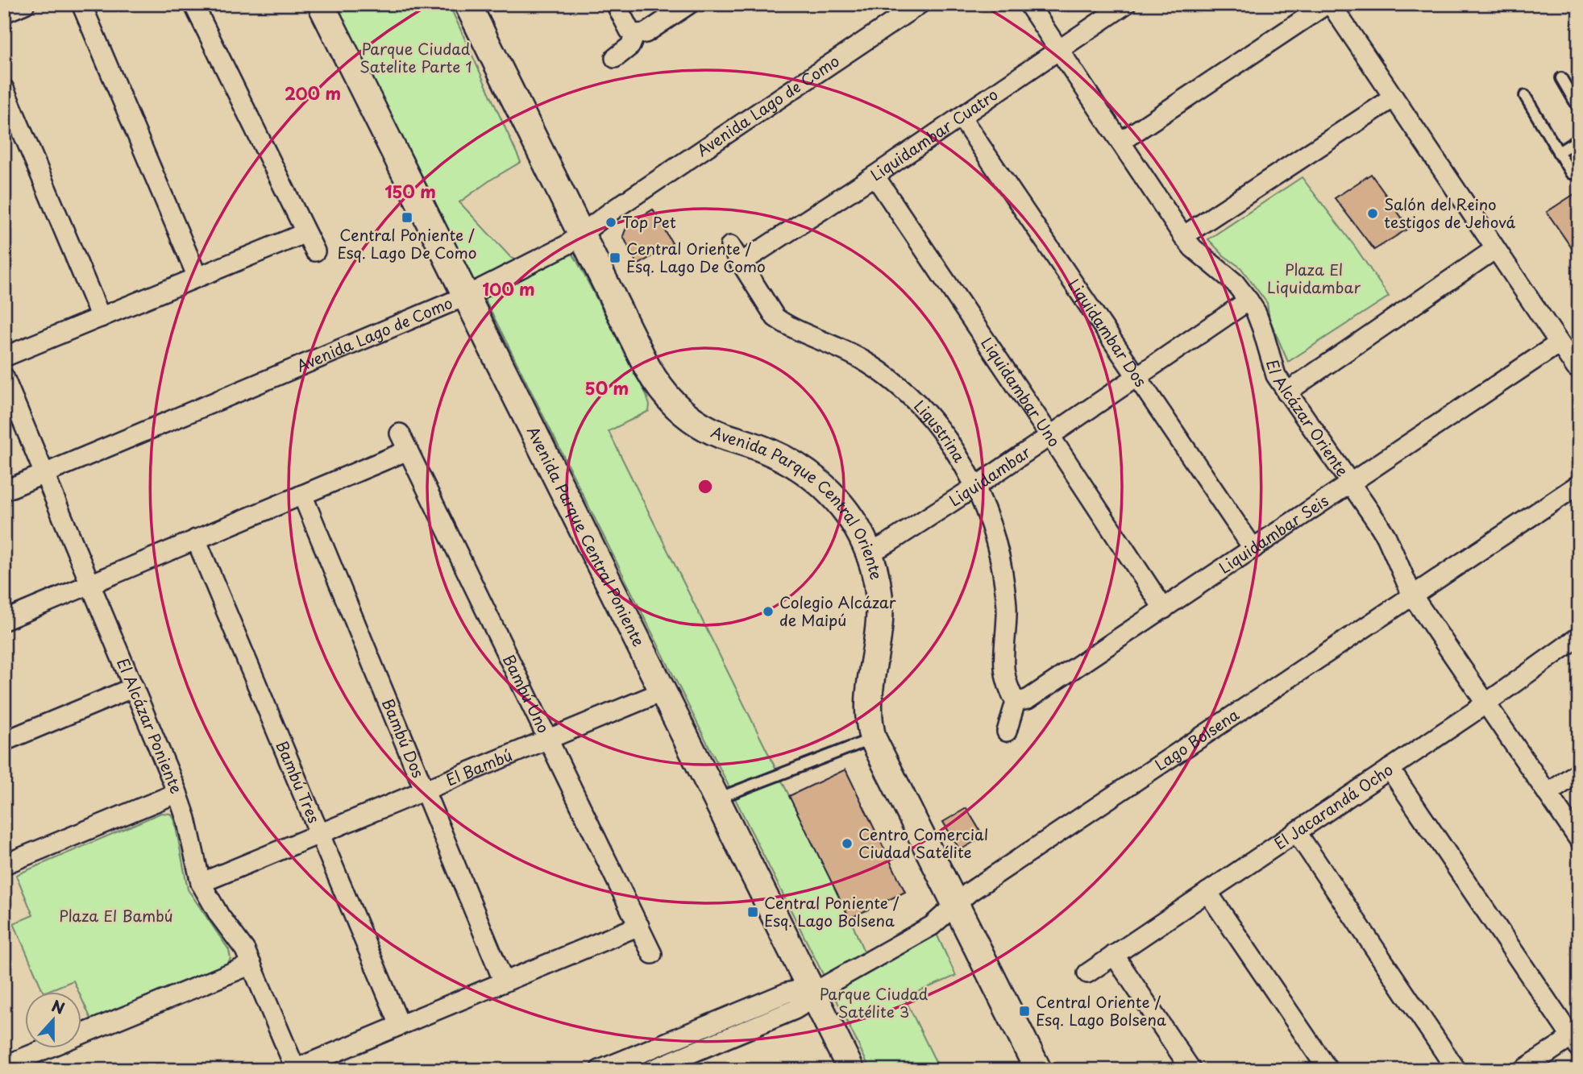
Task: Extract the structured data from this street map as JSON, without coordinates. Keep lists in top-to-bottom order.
{
  "streets": {
    "street": [
      "Avenida Lago de Como",
      "Liquidambar Cuatro",
      "Liquidambar Dos",
      "Liquidambar Uno",
      "El Alcázar Oriente",
      "Ligustrina",
      "Liquidambar",
      "Avenida Parque Central Oriente",
      "Liquidambar Seis",
      "Avenida Parque Central Poniente",
      "Bambú Uno",
      "El Alcázar Poniente",
      "Bambú Dos",
      "Lago Bolsena",
      "El Bambú",
      "Bambú Tres",
      "El Jacarandá Ocho"
    ]
  },
  "crossings": [
    ["Avenida Lago de Como", "Avenida Parque Central Oriente"],
    ["Avenida Lago de Como", "Avenida Parque Central Poniente"],
    ["Avenida Lago de Como", "El Alcázar Poniente"],
    ["Liquidambar Cuatro", "Liquidambar Dos"],
    ["Liquidambar Cuatro", "Liquidambar Uno"],
    ["Liquidambar Cuatro", "El Alcázar Oriente"],
    ["Liquidambar Cuatro", "Ligustrina"],
    ["Liquidambar Dos", "Liquidambar"],
    ["Liquidambar Dos", "Liquidambar Seis"],
    ["Liquidambar Uno", "Liquidambar"],
    ["Liquidambar Uno", "Liquidambar Seis"],
    ["El Alcázar Oriente", "Liquidambar"],
    ["El Alcázar Oriente", "Liquidambar Seis"],
    ["El Alcázar Oriente", "Lago Bolsena"],
    ["El Alcázar Oriente", "El Jacarandá Ocho"],
    ["Ligustrina", "Liquidambar"],
    ["Ligustrina", "Liquidambar Seis"],
    ["Liquidambar", "Avenida Parque Central Oriente"],
    ["Avenida Parque Central Oriente", "Lago Bolsena"],
    ["Avenida Parque Central Poniente", "Lago Bolsena"],
    ["Avenida Parque Central Poniente", "El Bambú"],
    ["Bambú Uno", "El Bambú"],
    ["El Alcázar Poniente", "El Bambú"],
    ["Bambú Dos", "El Bambú"],
    ["El Bambú", "Bambú Tres"]
  ],
  "parks": [
    "Parque Ciudad Satelite Parte 1",
    "Plaza El Liquidambar",
    "Plaza El Bambú",
    "Parque Ciudad Satélite 3"
  ],
  "places": {
    "other": [
      "Salón del Reino testigos de Jehová",
      "Top Pet",
      "Colegio Alcázar de Maipú",
      "Centro Comercial Ciudad Satélite"
    ],
    "transit": [
      "Central Poniente / Esq. Lago De Como",
      "Central Oriente / Esq. Lago De Como",
      "Central Poniente / Esq. Lago Bolsena",
      "Central Oriente / Esq. Lago Bolsena"
    ]
  },
  "north": "top",
  "rings": [
    "200 m",
    "150 m",
    "100 m",
    "50 m"
  ]
}
